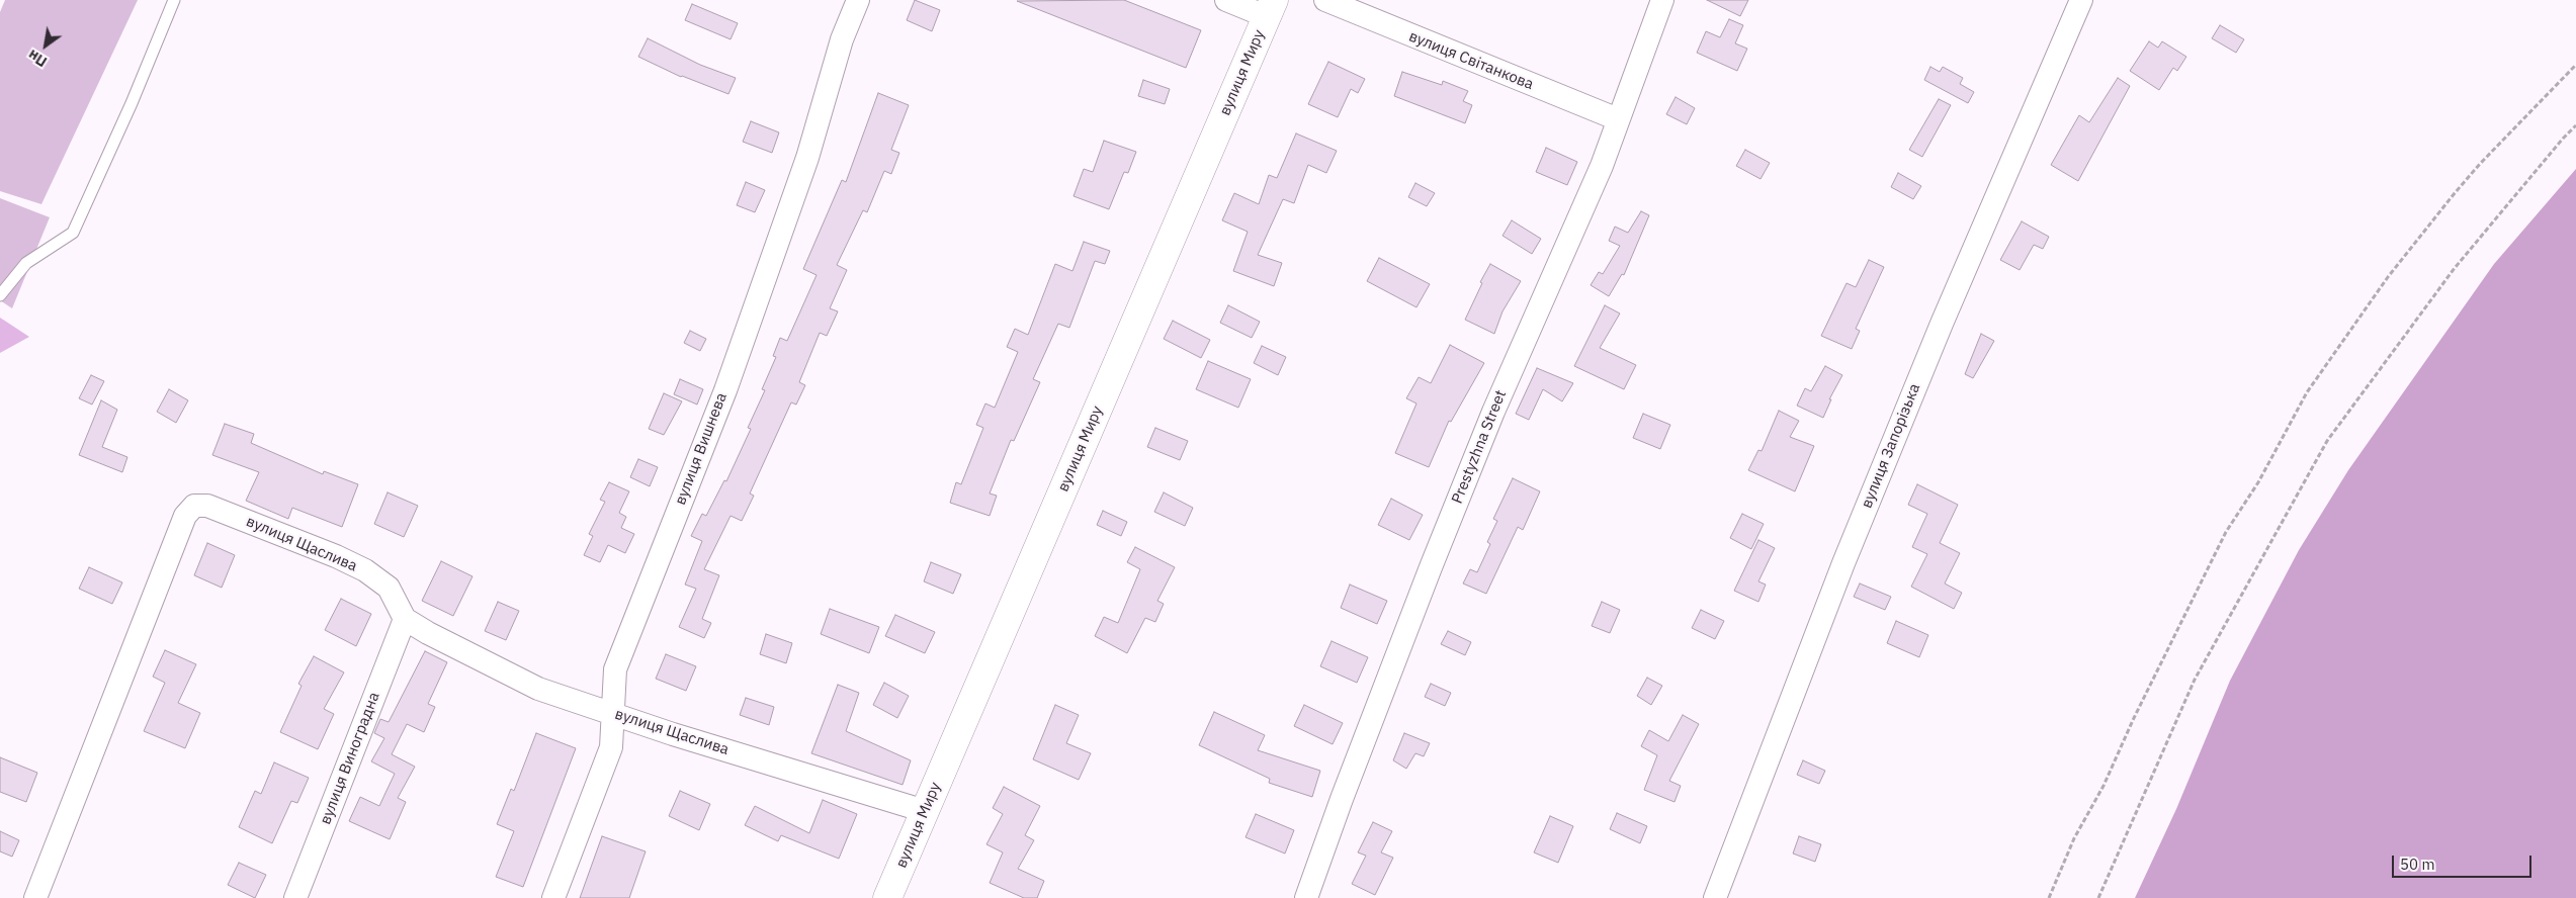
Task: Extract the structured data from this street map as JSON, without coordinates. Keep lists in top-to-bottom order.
{
  "streets": {
    "street": [
      "вулиця Світанкова",
      "вулиця Миру",
      "вулиця Запорізька",
      "Prestyzhna Street",
      "вулиця Вишнева",
      "вулиця Щаслива",
      "вулиця Виноградна"
    ]
  },
  "crossings": [
    ["вулиця Світанкова", "Prestyzhna Street"],
    ["вулиця Миру", "вулиця Щаслива"],
    ["вулиця Вишнева", "вулиця Щаслива"],
    ["вулиця Щаслива", "вулиця Виноградна"]
  ],
  "scale_bar": "50 m",
  "north": "bottom left"
}
